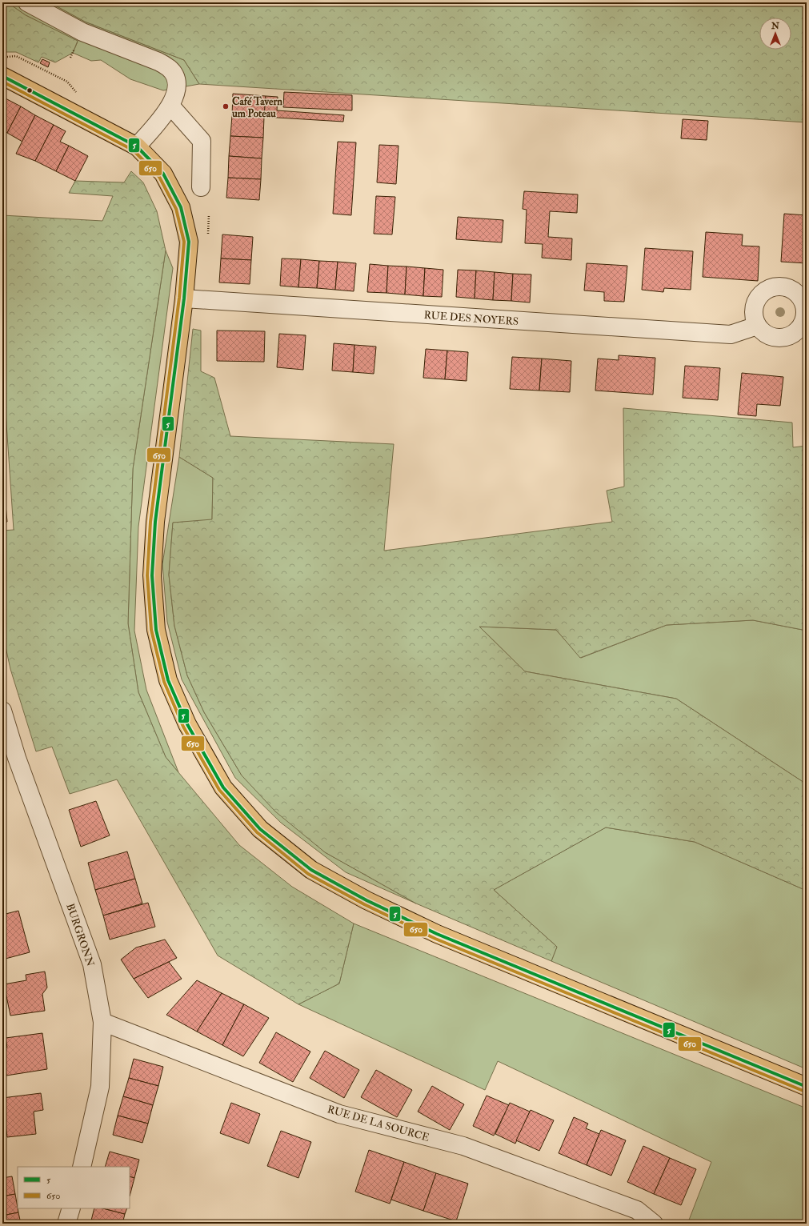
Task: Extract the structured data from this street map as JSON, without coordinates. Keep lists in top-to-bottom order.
{
  "streets": {
    "street": ["RUE DES NOYERS", "BURGRONN", "RUE DE LA SOURCE"]
  },
  "crossings": [
    ["BURGRONN", "RUE DE LA SOURCE"]
  ],
  "places": ["Café Tavern um Poteau"],
  "lines": ["transit line 5", "transit line 650"],
  "legend": ["5", "650"],
  "north": "top"
}
